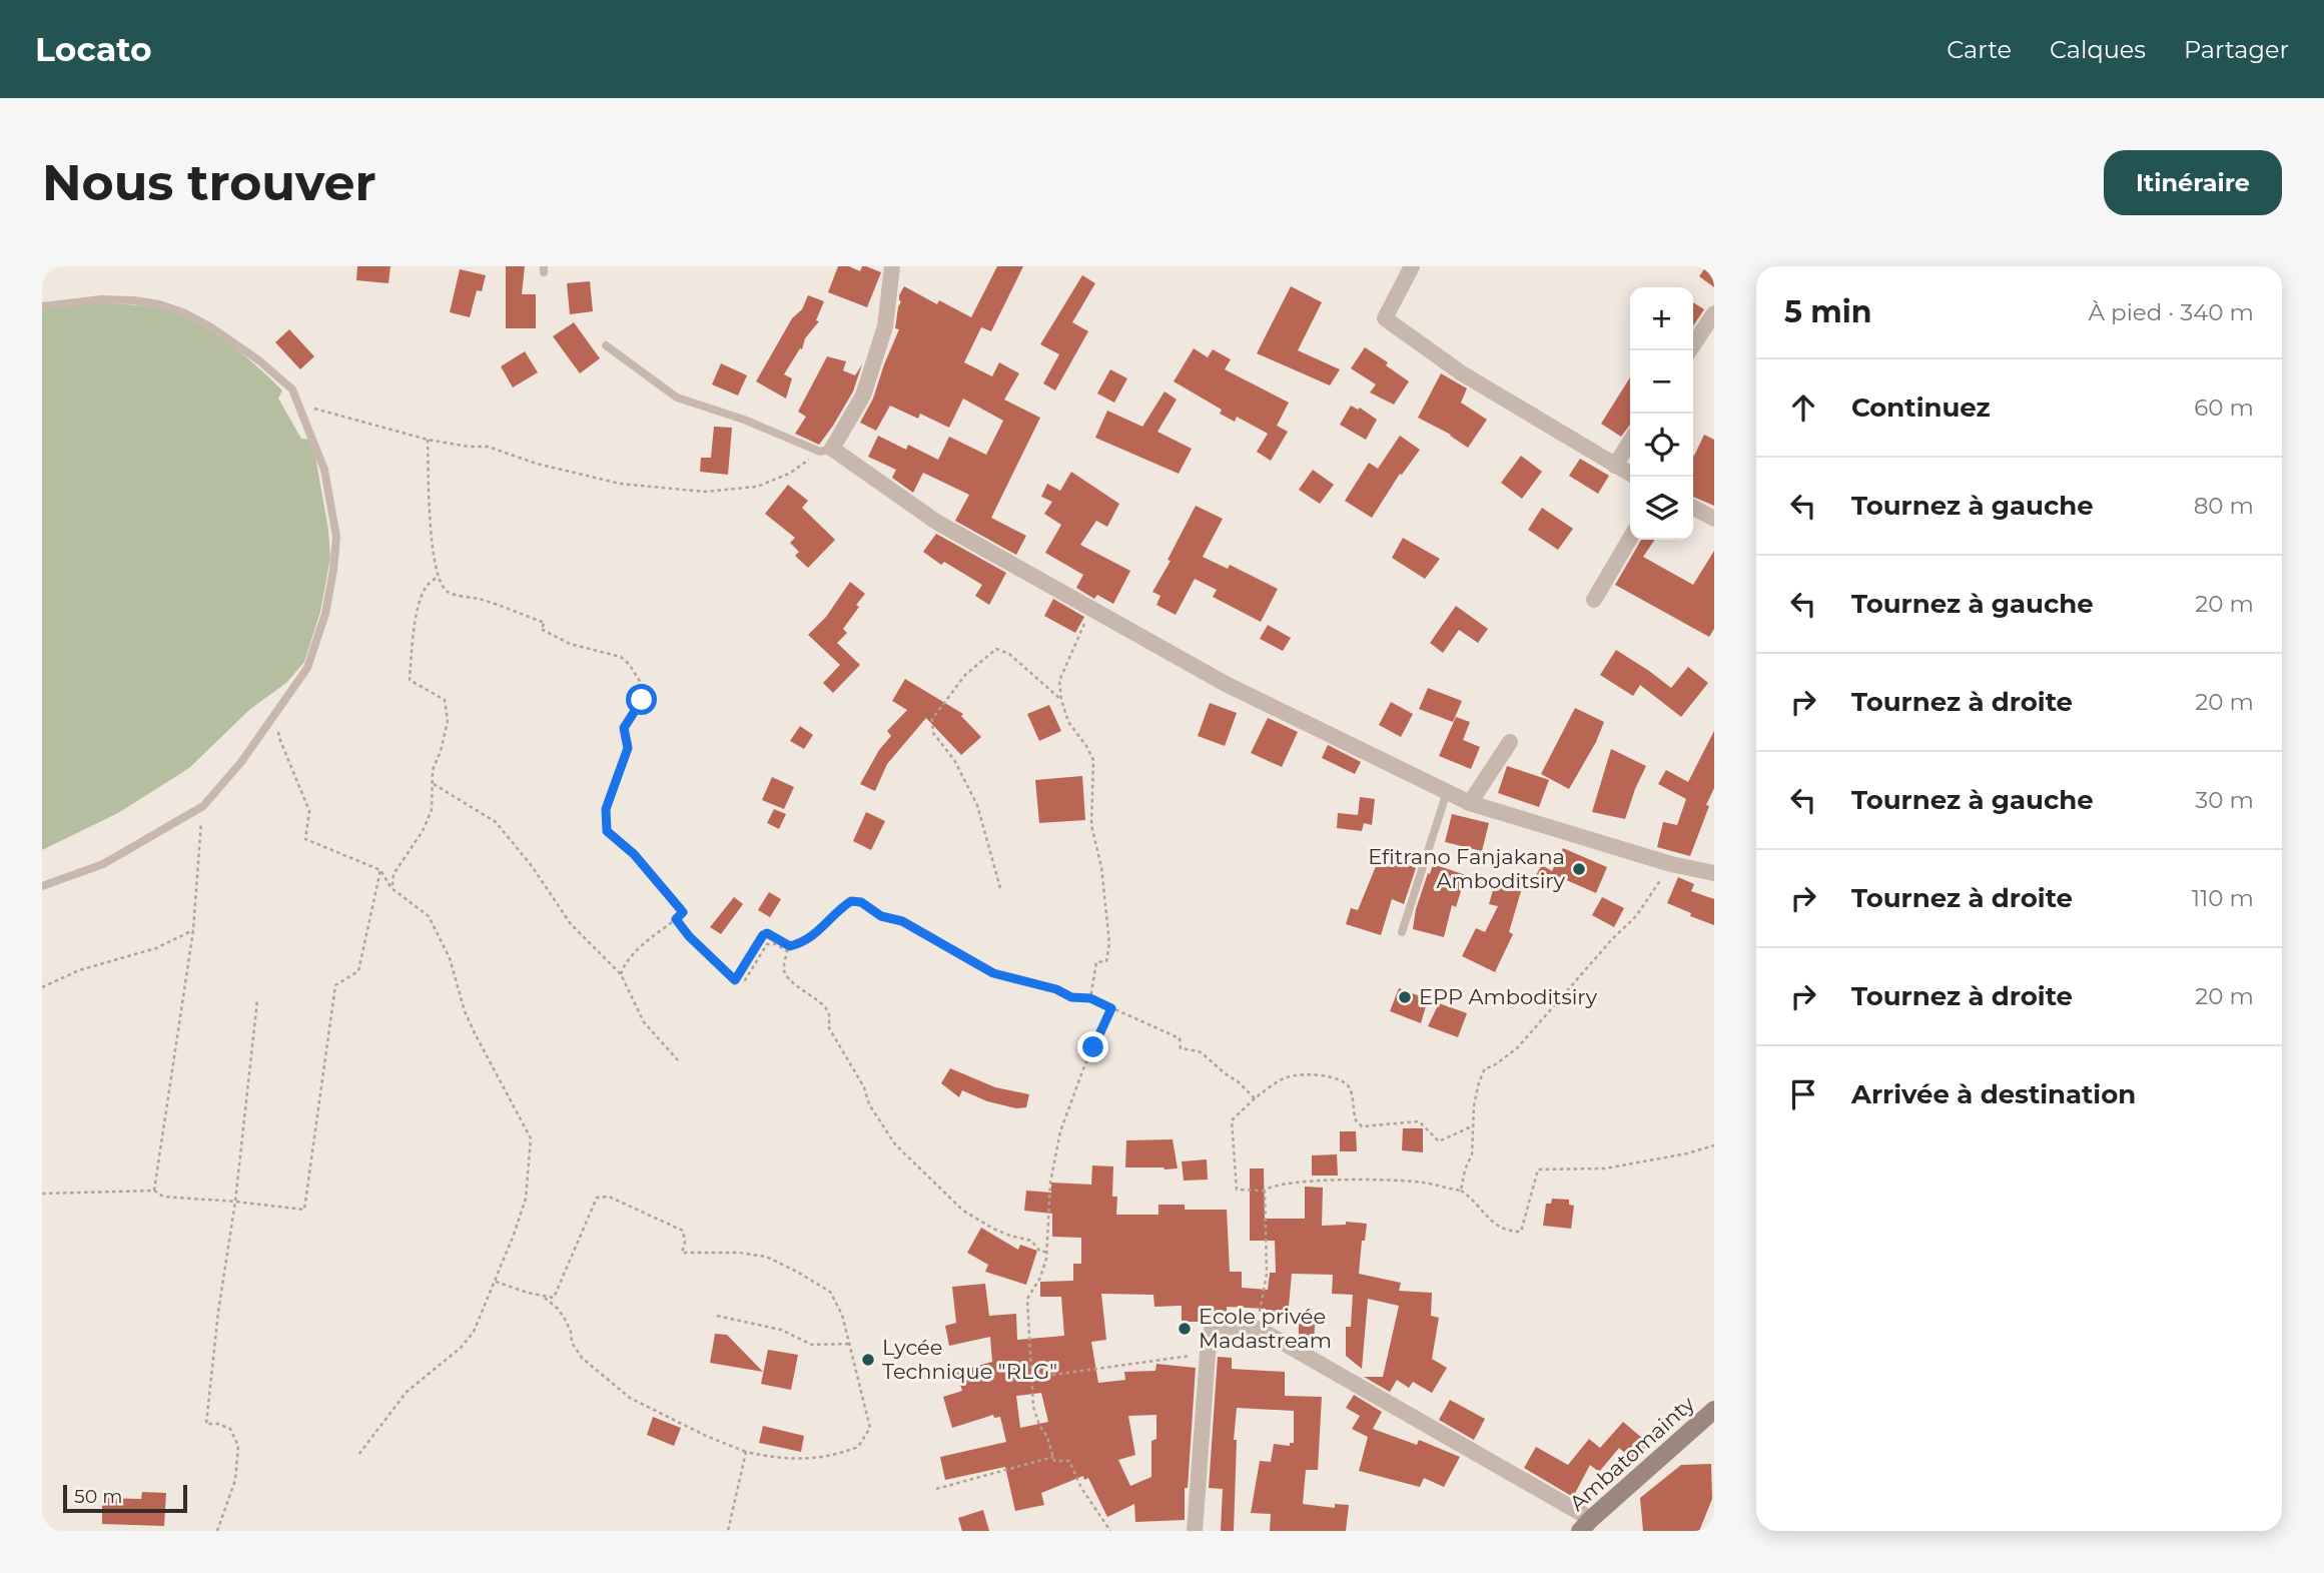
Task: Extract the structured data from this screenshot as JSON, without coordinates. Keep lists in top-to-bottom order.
{
  "streets": {
    "main road": ["Ambatomainty"]
  },
  "places": [
    "Efitrano Fanjakana Amboditsiry",
    "EPP Amboditsiry",
    "Ecole privée Madastream",
    "Lycée Technique \"RLG\""
  ],
  "scale_bar": "50 m",
  "page": {
    "header": "Locato",
    "nav": ["Carte", "Calques", "Partager"],
    "buttons": "Itinéraire",
    "title": "Nous trouver",
    "heading": ["5 min", "À pied · 340 m"],
    "map_buttons": ["+", "−"],
    "list": [
      ["Continuez", "60 m"],
      ["Tournez à gauche", "80 m"],
      ["Tournez à gauche", "20 m"],
      ["Tournez à droite", "20 m"],
      ["Tournez à gauche", "30 m"],
      ["Tournez à droite", "110 m"],
      ["Tournez à droite", "20 m"],
      "Arrivée à destination"
    ],
    "scale": "50 m"
  }
}
